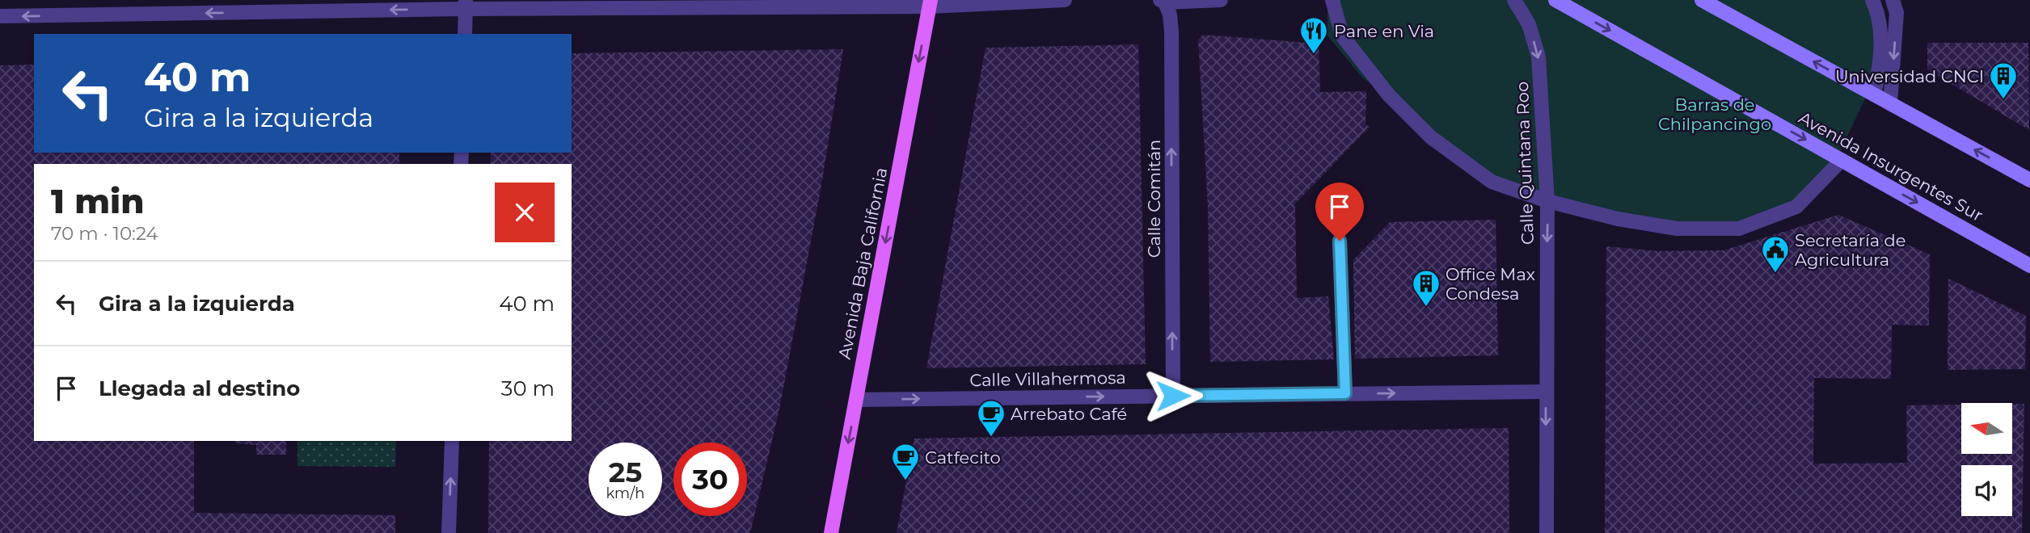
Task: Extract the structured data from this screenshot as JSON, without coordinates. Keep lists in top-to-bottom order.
{
  "streets": {
    "main road": ["Avenida Insurgentes Sur", "Avenida Baja California"],
    "street": ["Calle Quintana Roo", "Calle Comitán", "Calle Villahermosa"]
  },
  "crossings": [
    ["Calle Quintana Roo", "Calle Villahermosa"],
    ["Calle Comitán", "Calle Villahermosa"],
    ["Avenida Baja California", "Calle Villahermosa"]
  ],
  "one_way": [
    "Calle Quintana Roo",
    "Calle Comitán",
    "Avenida Baja California",
    "Calle Villahermosa"
  ],
  "parks": ["Barras de Chilpancingo"],
  "places": {
    "restaurant": ["Pane en Via"],
    "building": ["Universidad CNCI", "Office Max Condesa"],
    "public building": ["Secretaría de Agricultura"],
    "cafe": ["Arrebato Café", "Catfecito"]
  },
  "north": "left",
  "page": {
    "turn": ["40 m", "Gira a la izquierda"],
    "heading": ["1 min", "70 m · 10:24"],
    "list": [
      {
        "name": "Gira a la izquierda",
        "value": "40 m"
      },
      {
        "name": "Llegada al destino",
        "value": "30 m"
      }
    ],
    "speed": "25 km/h",
    "limit": "30"
  }
}
